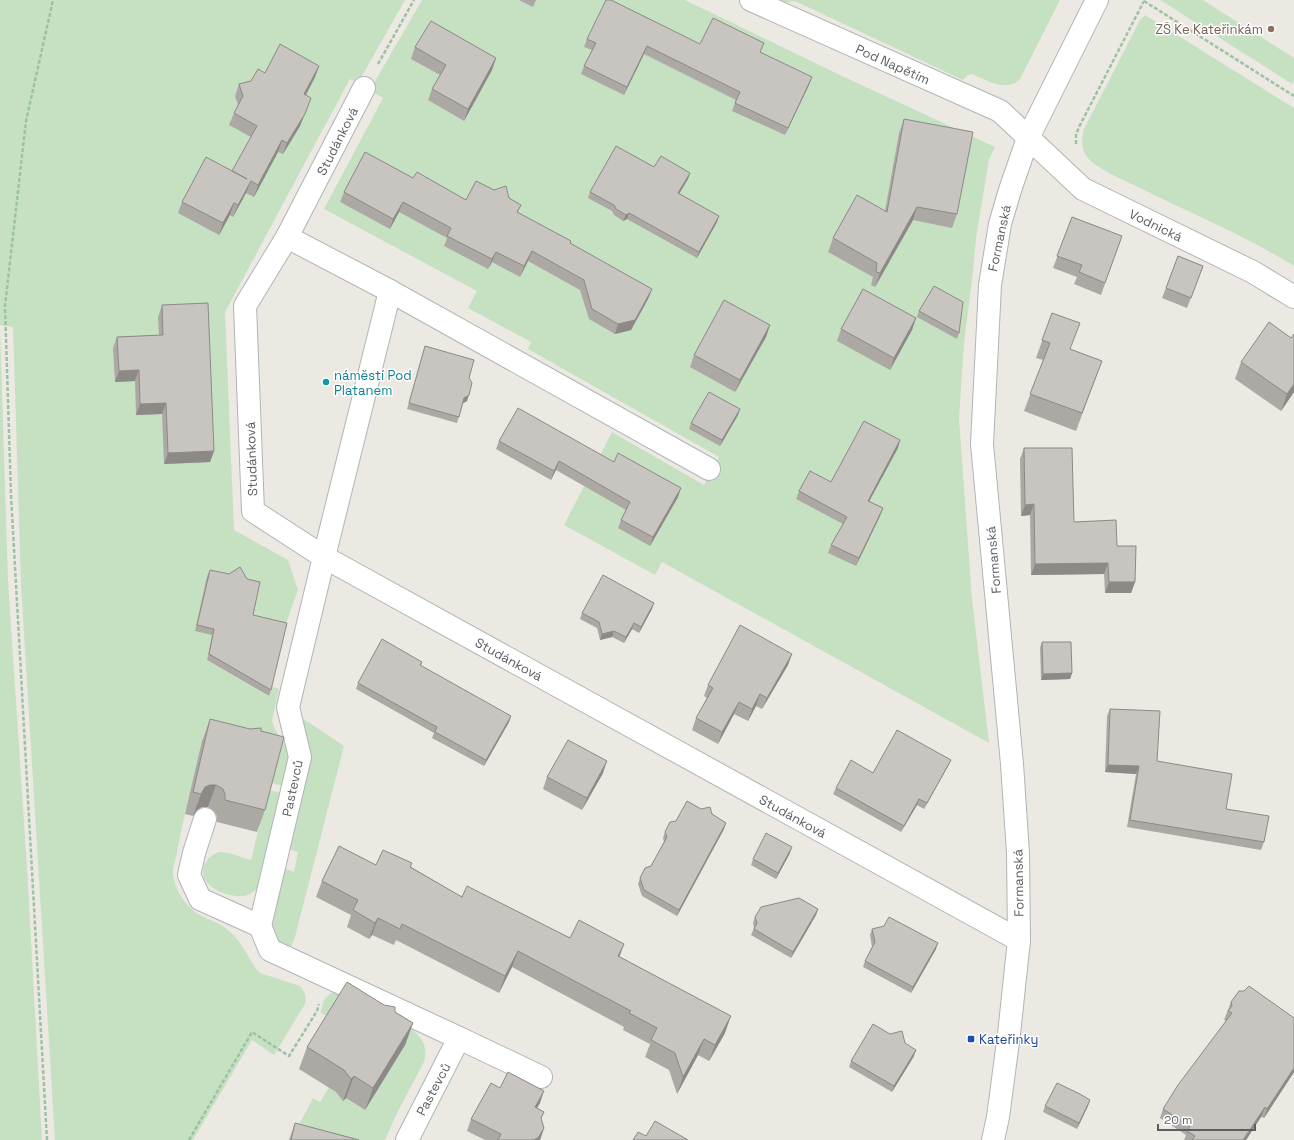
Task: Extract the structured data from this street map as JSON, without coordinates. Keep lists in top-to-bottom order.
{
  "streets": {
    "street": [
      "Pod Napětím",
      "Studánková",
      "Vodnická",
      "Formanská",
      "Pastevců"
    ]
  },
  "crossings": [
    ["Pod Napětím", "Vodnická"],
    ["Pod Napětím", "Formanská"],
    ["Studánková", "Formanská"],
    ["Studánková", "Pastevců"],
    ["Vodnická", "Formanská"]
  ],
  "places": {
    "other": ["ZŠ Ke Kateřinkám", "náměstí Pod Platanem"],
    "transit": ["Kateřinky"]
  },
  "scale_bar": "20 m"
}
